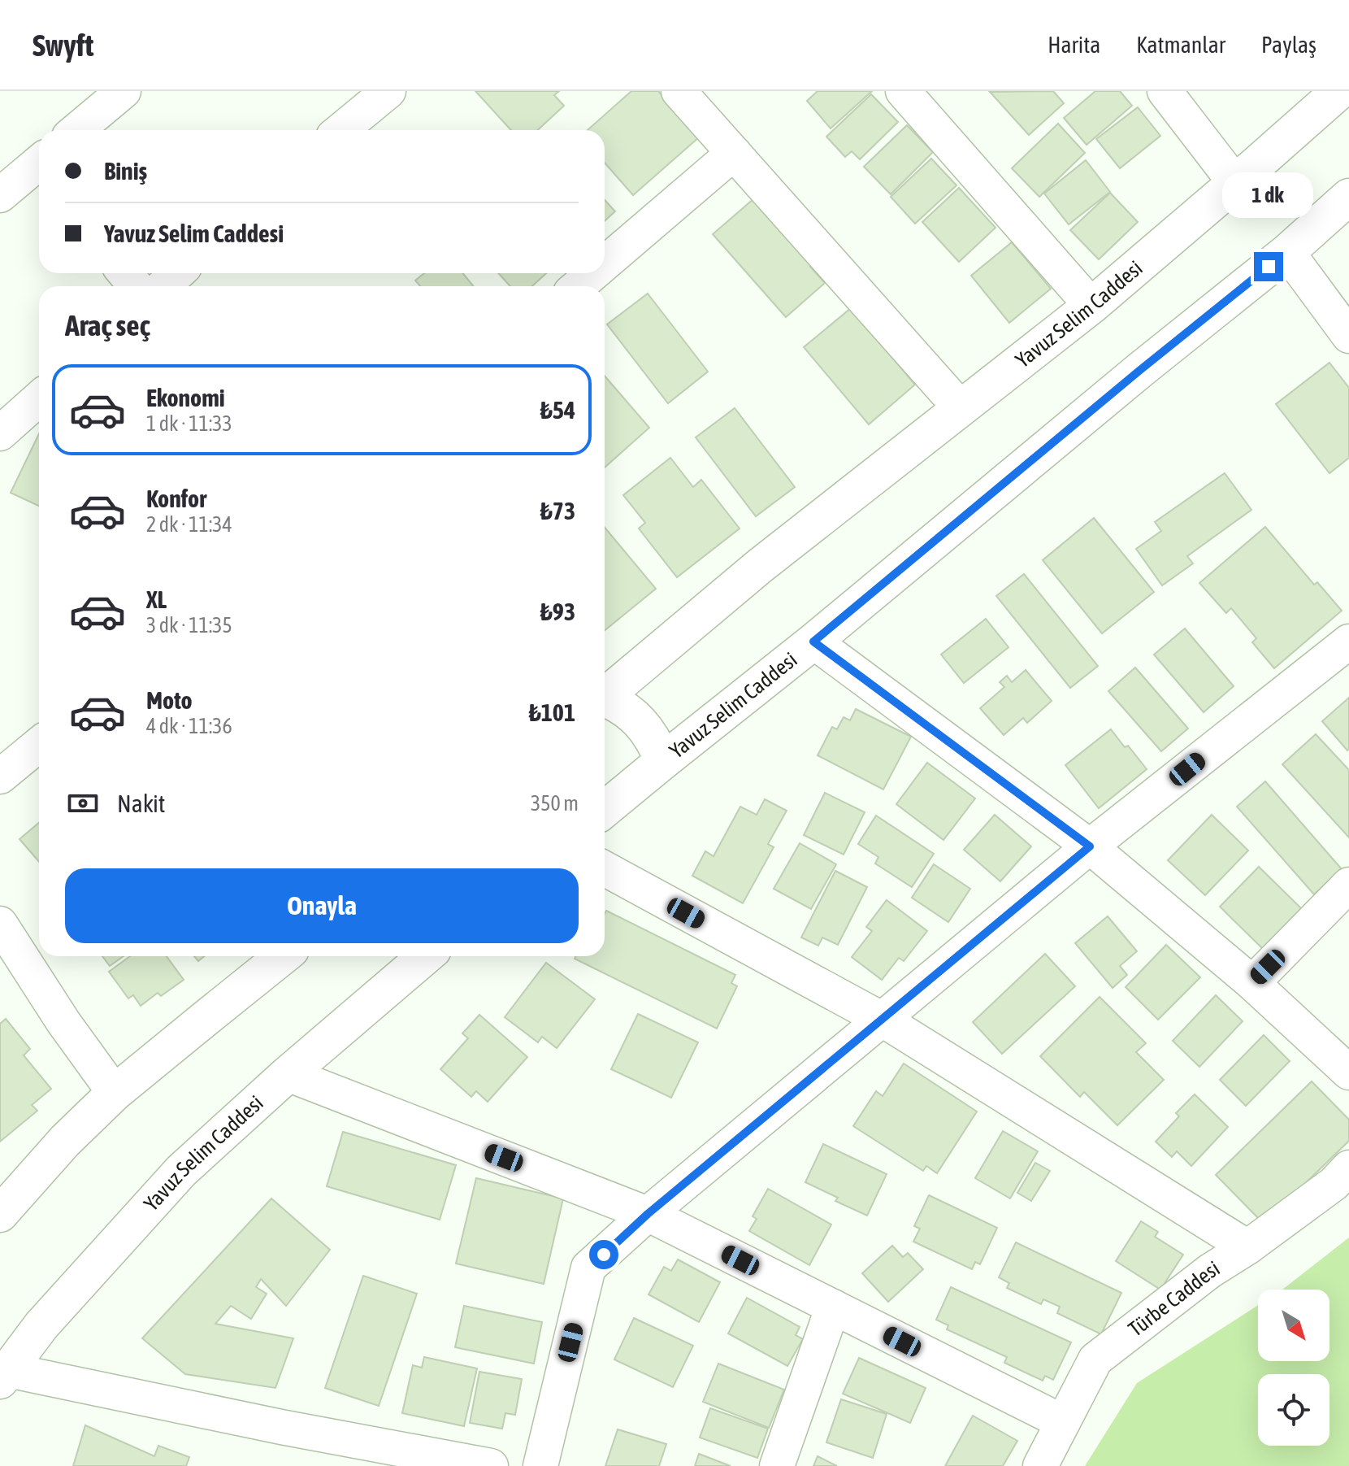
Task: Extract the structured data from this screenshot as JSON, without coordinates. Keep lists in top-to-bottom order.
{
  "streets": {
    "main road": ["Yavuz Selim Caddesi"],
    "street": ["Türbe Caddesi"]
  },
  "north": "bottom right",
  "page": {
    "header": "Swyft",
    "nav": ["Harita", "Katmanlar", "Paylaş"],
    "banner": ["Biniş", "Yavuz Selim Caddesi"],
    "bubble": "1 dk",
    "heading": "Araç seç",
    "list": [
      {
        "name": "Ekonomi",
        "note": "1 dk · 11:33",
        "value": "₺54"
      },
      {
        "name": "Konfor",
        "note": "2 dk · 11:34",
        "value": "₺73"
      },
      {
        "name": "XL",
        "note": "3 dk · 11:35",
        "value": "₺93"
      },
      {
        "name": "Moto",
        "note": "4 dk · 11:36",
        "value": "₺101"
      }
    ],
    "pay": ["Nakit", "350 m"],
    "buttons": "Onayla"
  }
}
